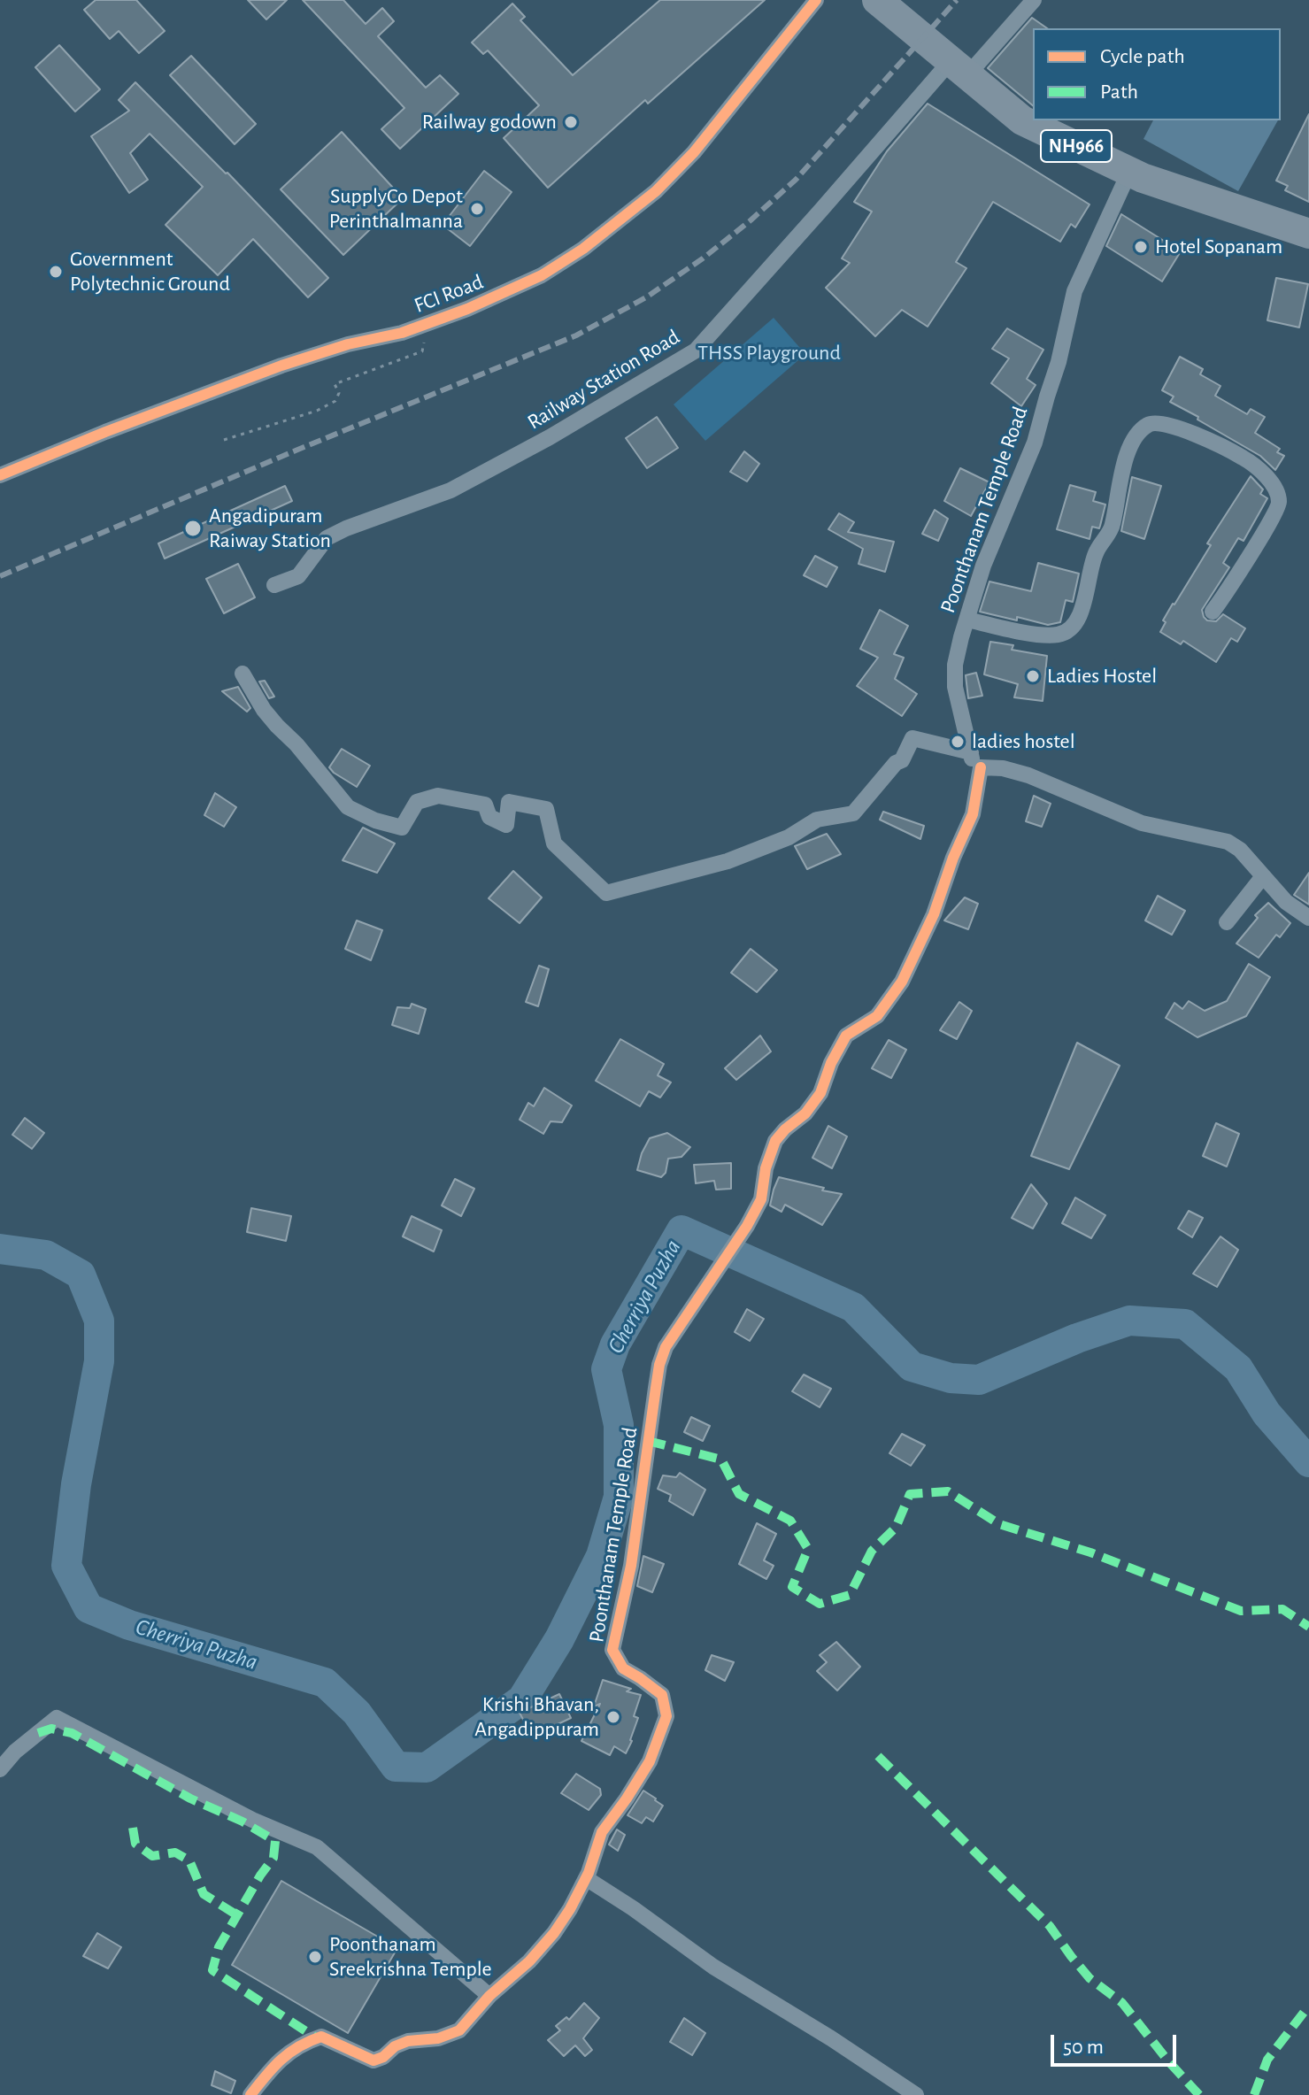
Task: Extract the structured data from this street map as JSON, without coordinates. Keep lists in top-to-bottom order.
{
  "streets": {
    "highway": ["NH966"],
    "street": ["FCI Road", "Railway Station Road", "Poonthanam Temple Road"]
  },
  "crossings": [
    ["NH966", "Railway Station Road"],
    ["NH966", "Poonthanam Temple Road"]
  ],
  "water": ["Cherriya Puzha"],
  "parks": ["THSS Playground"],
  "places": [
    "Railway godown",
    "SupplyCo Depot Perinthalmanna",
    "Hotel Sopanam",
    "Government Polytechnic Ground",
    "Angadipuram Raiway Station",
    "Ladies Hostel",
    "ladies hostel",
    "Krishi Bhavan, Angadippuram",
    "Poonthanam Sreekrishna Temple"
  ],
  "legend": ["Cycle path", "Path"],
  "scale_bar": "50 m"
}
